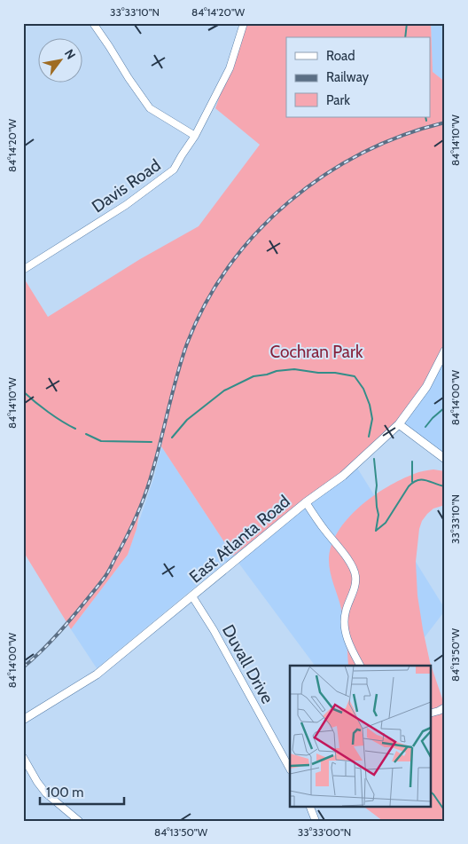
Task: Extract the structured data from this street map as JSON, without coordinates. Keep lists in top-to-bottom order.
{
  "streets": {
    "street": ["Davis Road", "East Atlanta Road", "Duvall Drive"]
  },
  "crossings": [
    ["East Atlanta Road", "Duvall Drive"]
  ],
  "parks": ["Cochran Park"],
  "legend": ["Road", "Railway", "Park"],
  "scale_bar": "100 m",
  "north": "top right",
  "coordinates": [
    "33°33'10\"N",
    "84°14'20\"W",
    "84°14'10\"W",
    "84°14'00\"W",
    "84°13'50\"W",
    "33°33'00\"N"
  ]
}
